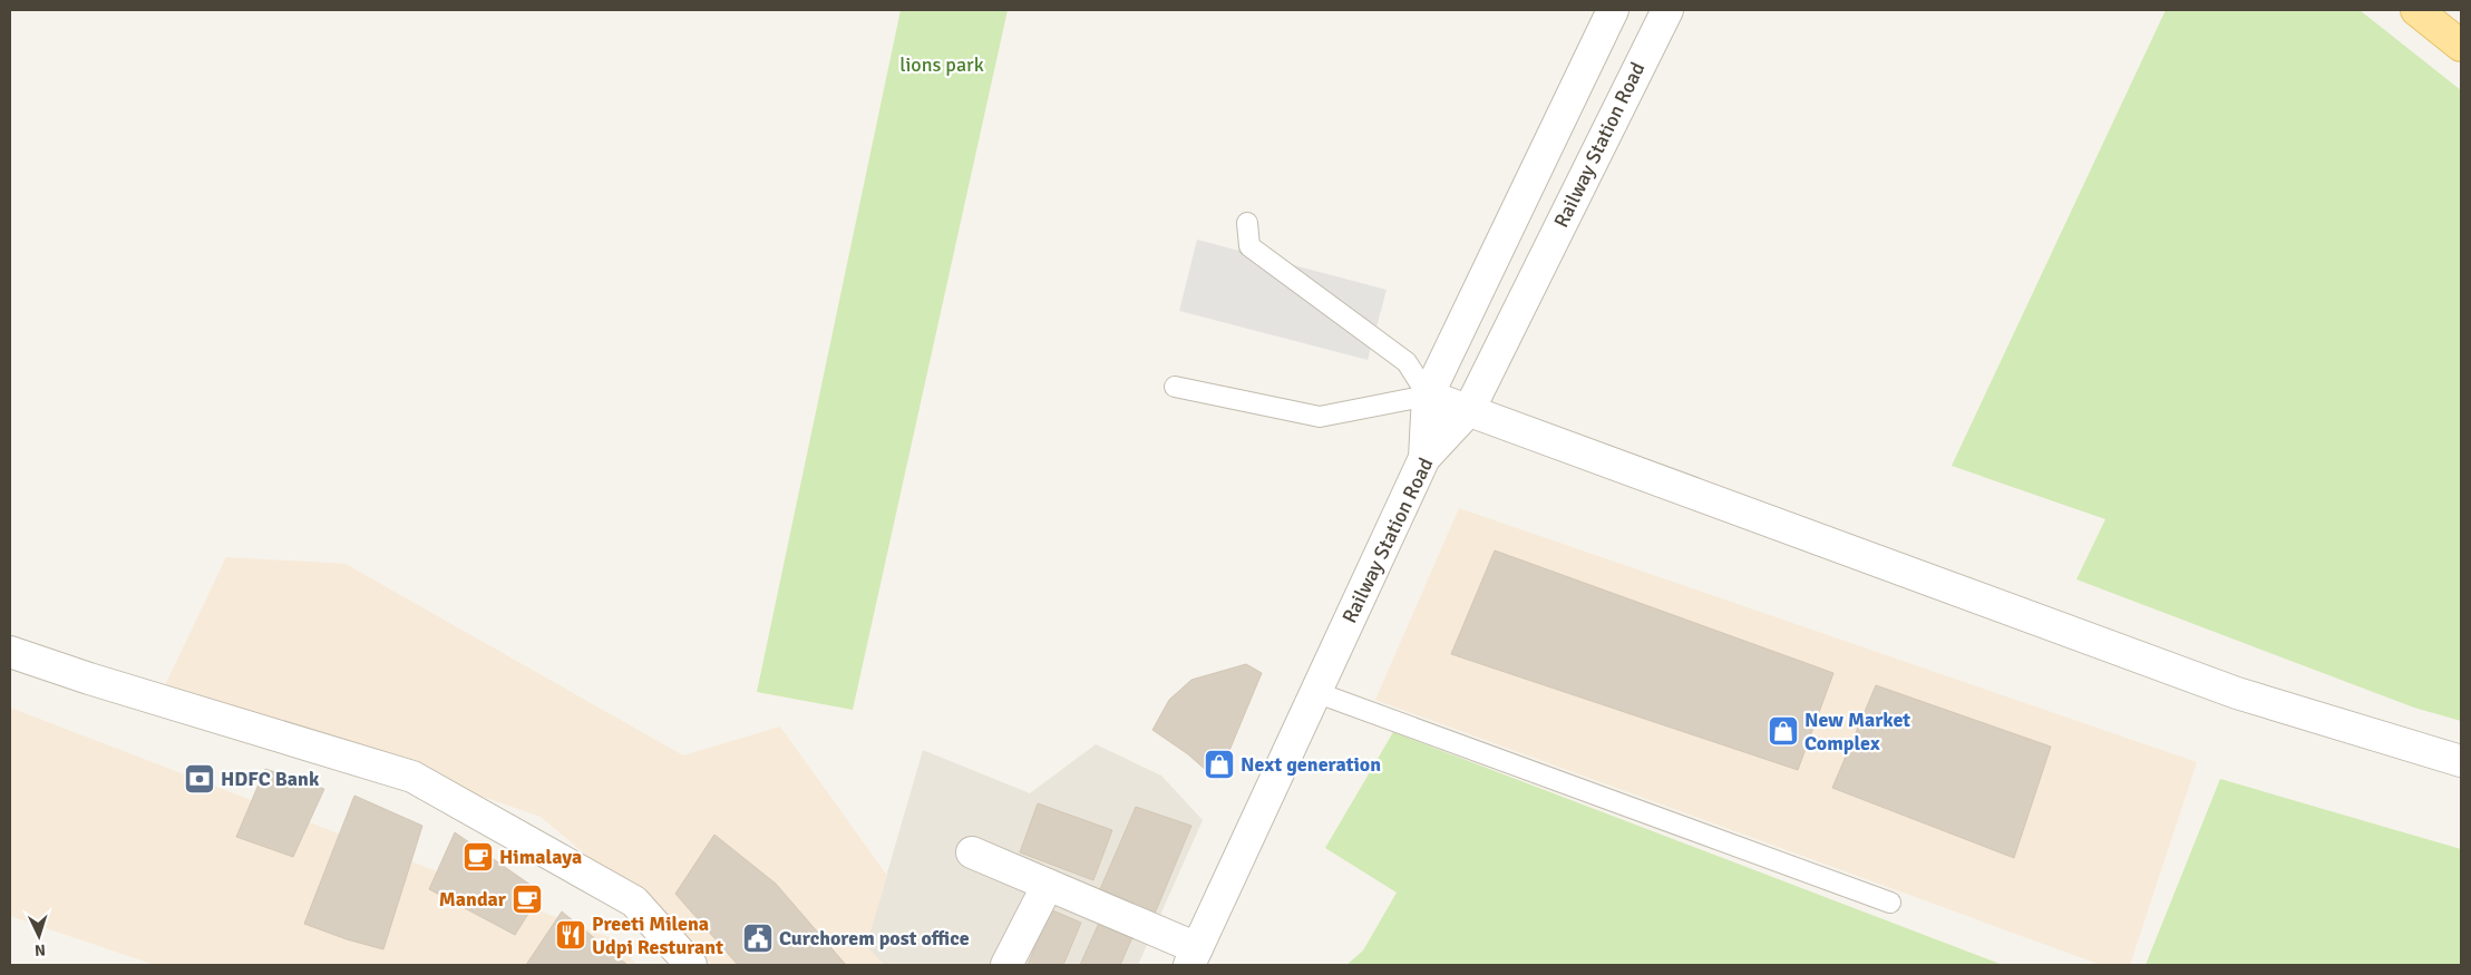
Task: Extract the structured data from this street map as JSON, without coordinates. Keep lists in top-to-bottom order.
{
  "streets": {
    "street": ["Railway Station Road"]
  },
  "parks": ["lions park"],
  "places": {
    "shop": ["New Market Complex", "Next generation"],
    "bank": ["HDFC Bank"],
    "cafe": ["Himalaya", "Mandar"],
    "restaurant": ["Preeti Milena Udpi Resturant"],
    "public building": ["Curchorem post office"]
  },
  "north": "bottom"
}
